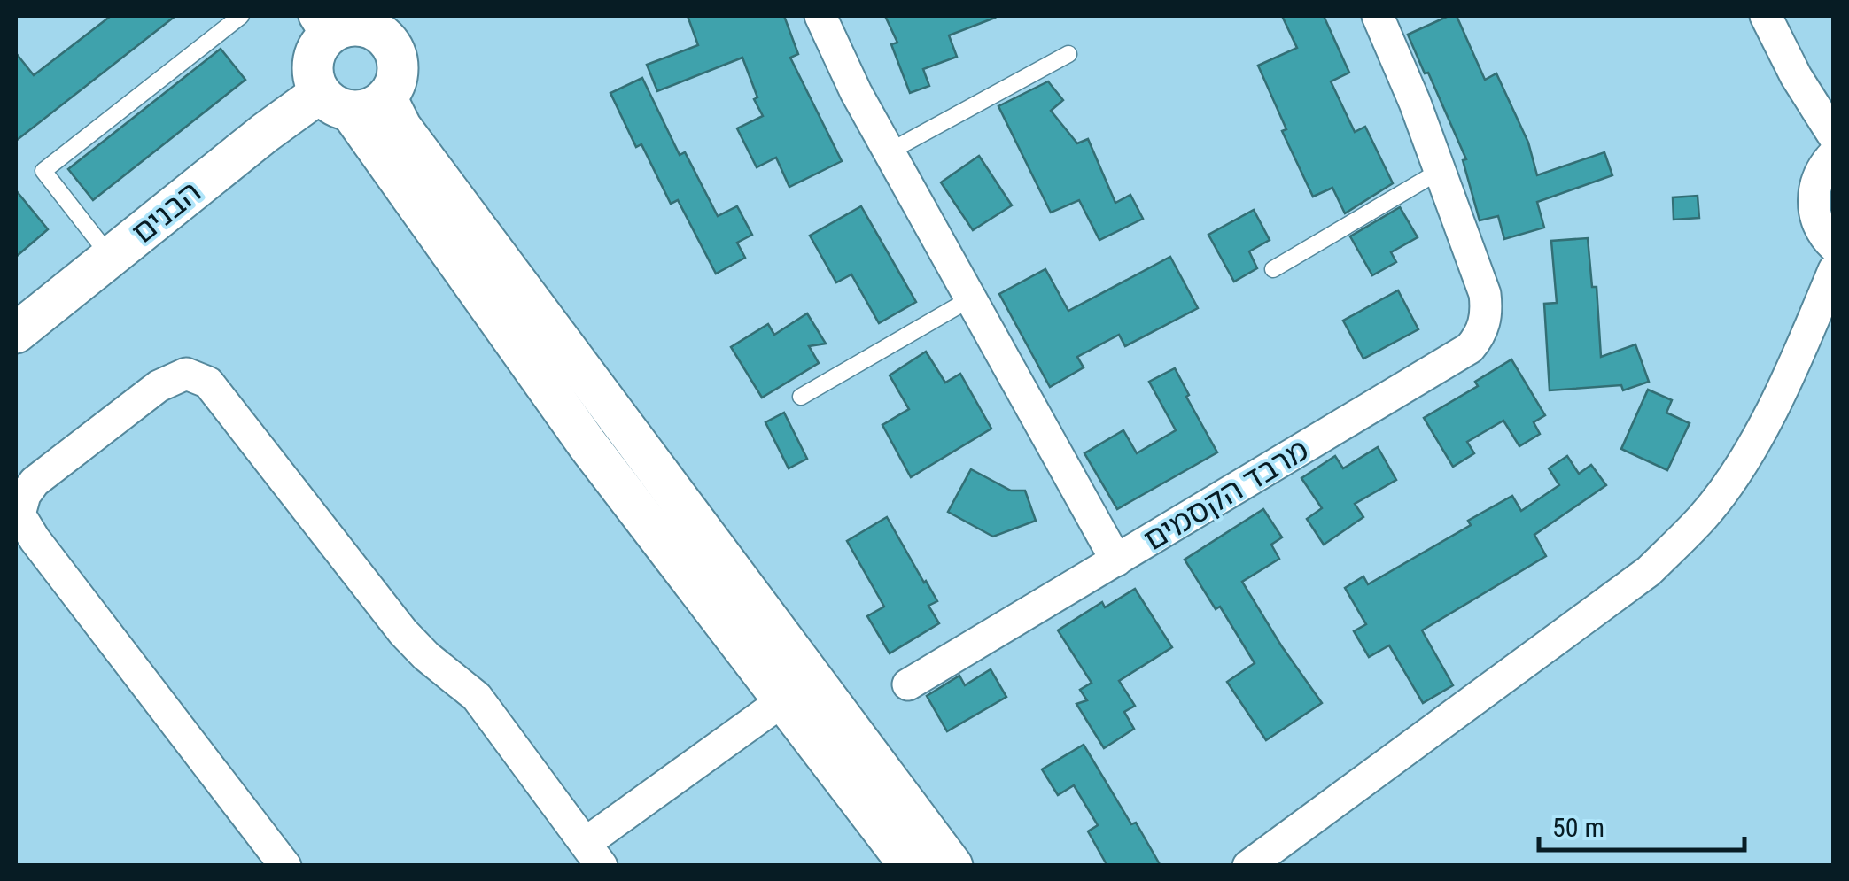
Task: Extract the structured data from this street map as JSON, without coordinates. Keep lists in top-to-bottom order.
{
  "streets": {
    "street": ["הבנים", "מרבד הקסמים"]
  },
  "scale_bar": "50 m"
}
